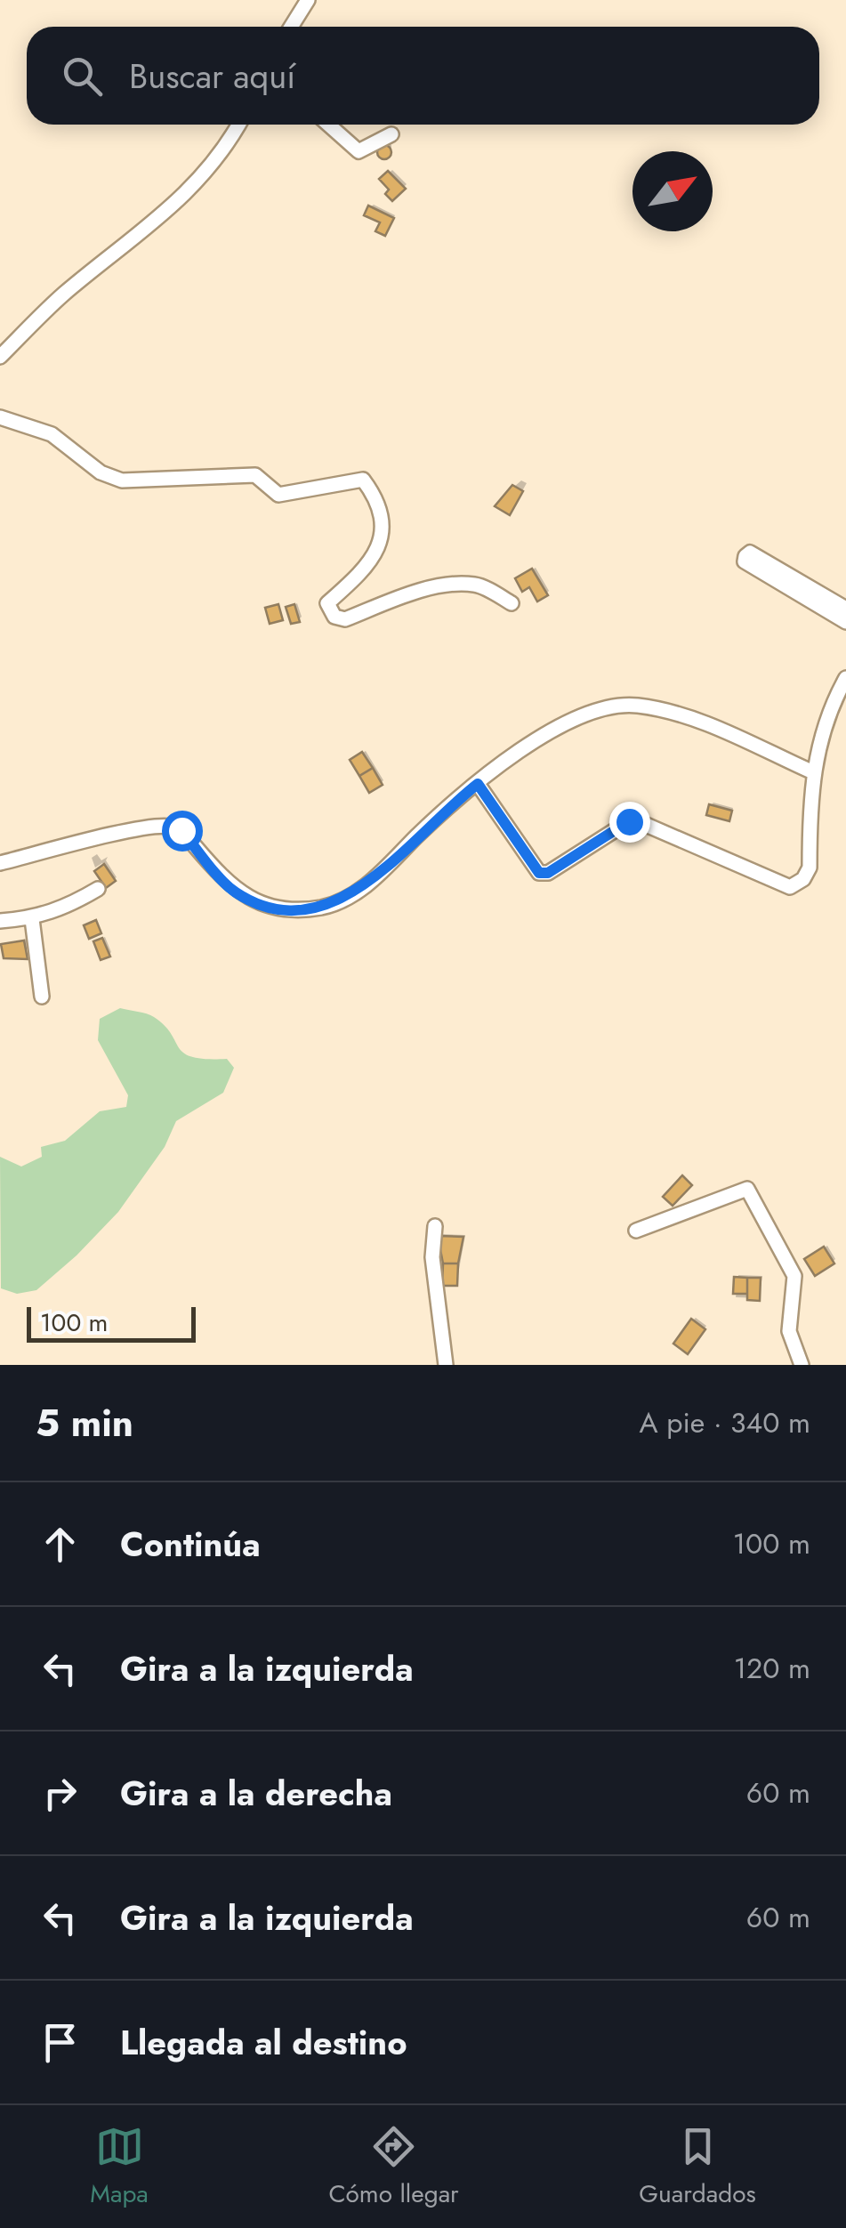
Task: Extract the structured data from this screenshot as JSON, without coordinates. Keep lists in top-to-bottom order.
{
  "scale_bar": "100 m",
  "north": "top right",
  "page": {
    "search": "Buscar aquí",
    "scale": "100 m",
    "heading": ["5 min", "A pie · 340 m"],
    "list": [
      ["Continúa", "100 m"],
      ["Gira a la izquierda", "120 m"],
      ["Gira a la derecha", "60 m"],
      ["Gira a la izquierda", "60 m"],
      "Llegada al destino"
    ],
    "nav": ["Mapa", "Cómo llegar", "Guardados"]
  }
}
